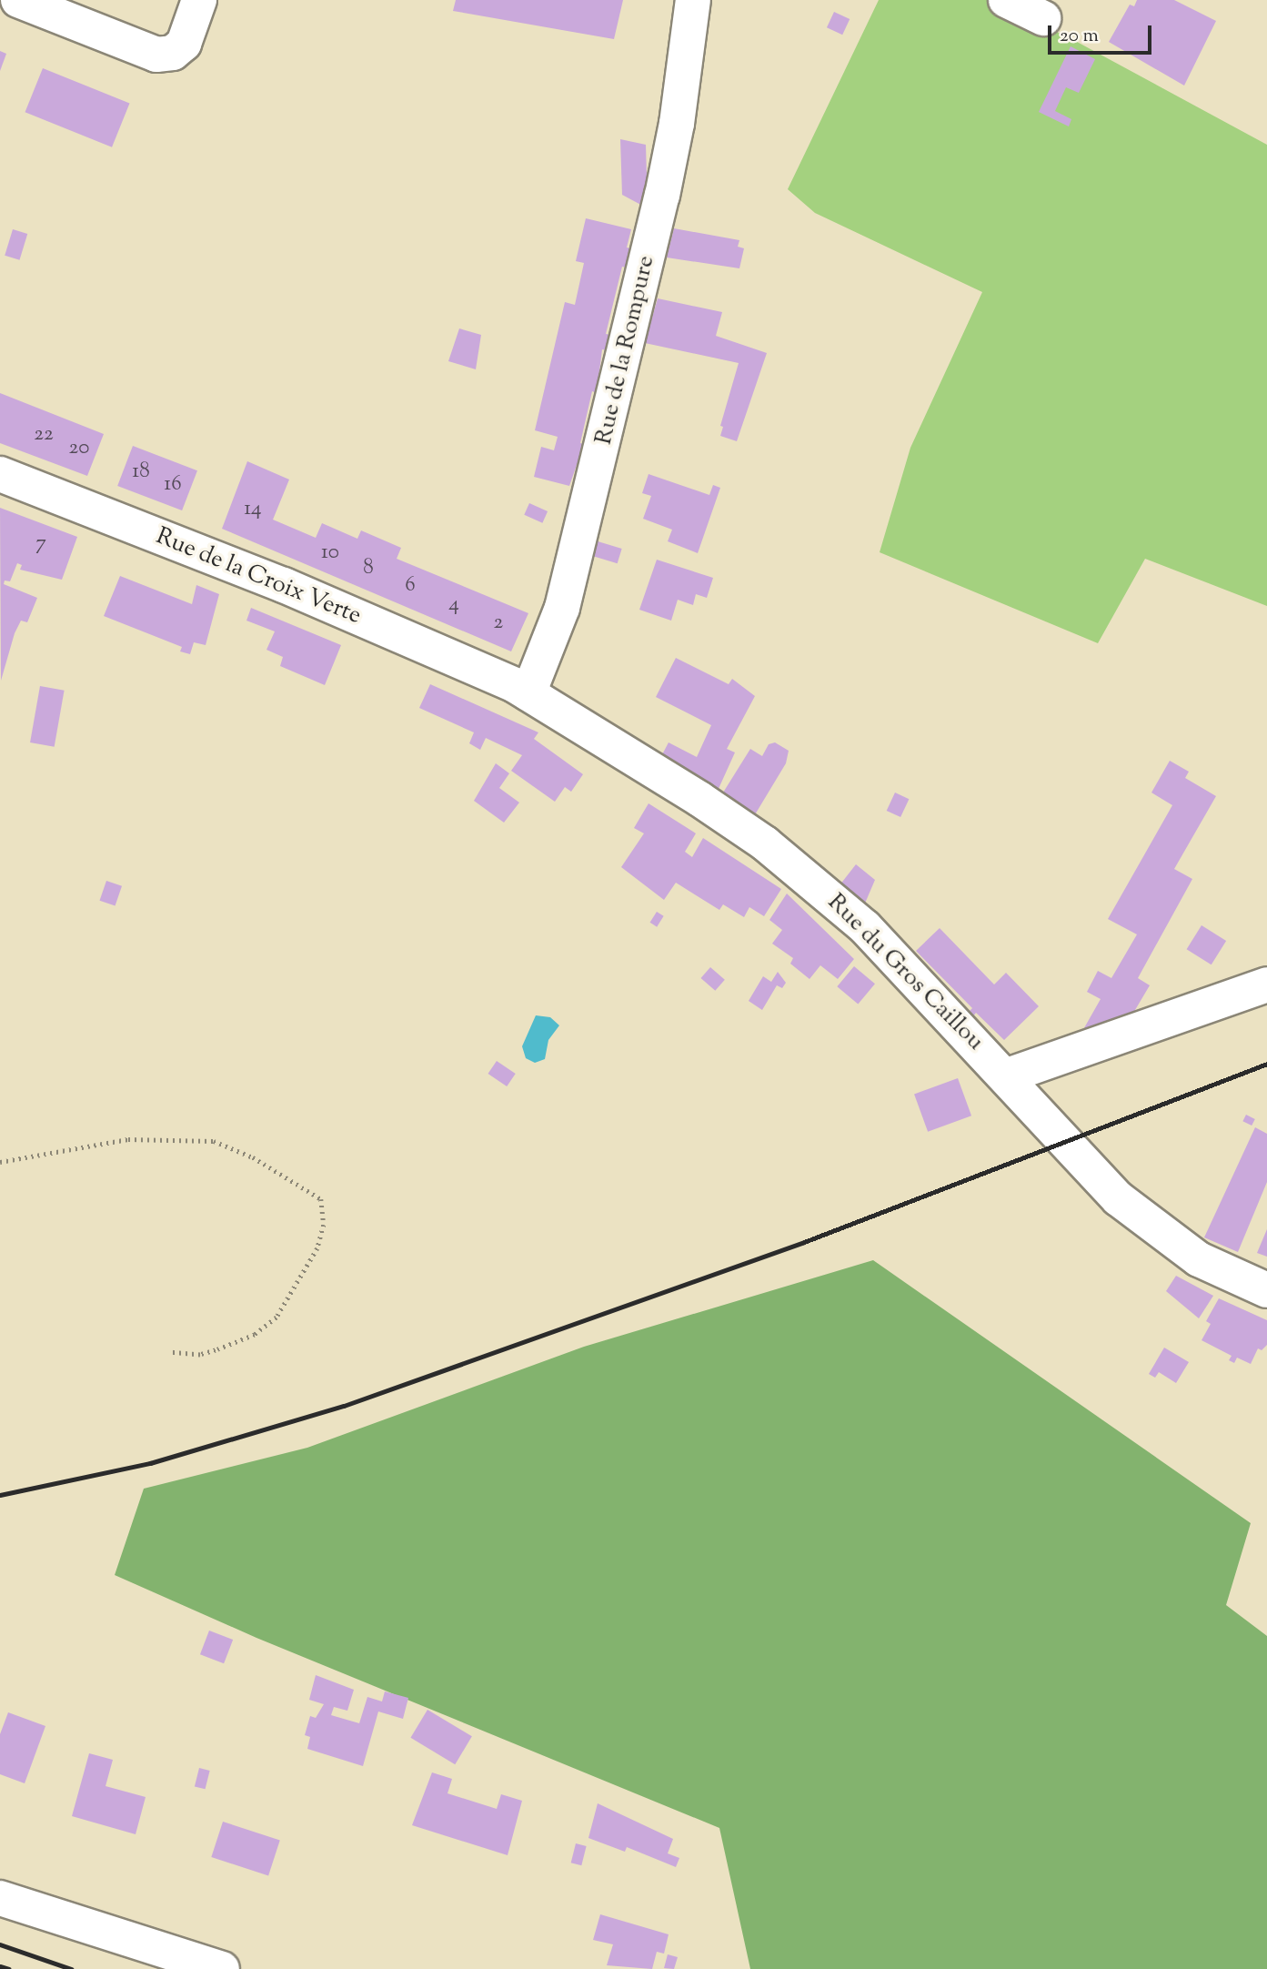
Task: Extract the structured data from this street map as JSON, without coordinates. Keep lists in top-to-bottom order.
{
  "streets": {
    "street": ["Rue de la Rompure", "Rue de la Croix Verte", "Rue du Gros Caillou"]
  },
  "crossings": [
    ["Rue de la Rompure", "Rue de la Croix Verte"],
    ["Rue de la Rompure", "Rue du Gros Caillou"],
    ["Rue de la Croix Verte", "Rue du Gros Caillou"]
  ],
  "house_numbers": [
    "22",
    "20",
    "18",
    "16",
    "14",
    "7",
    "10",
    "8",
    "6",
    "4",
    "2"
  ],
  "scale_bar": "20 m"
}
